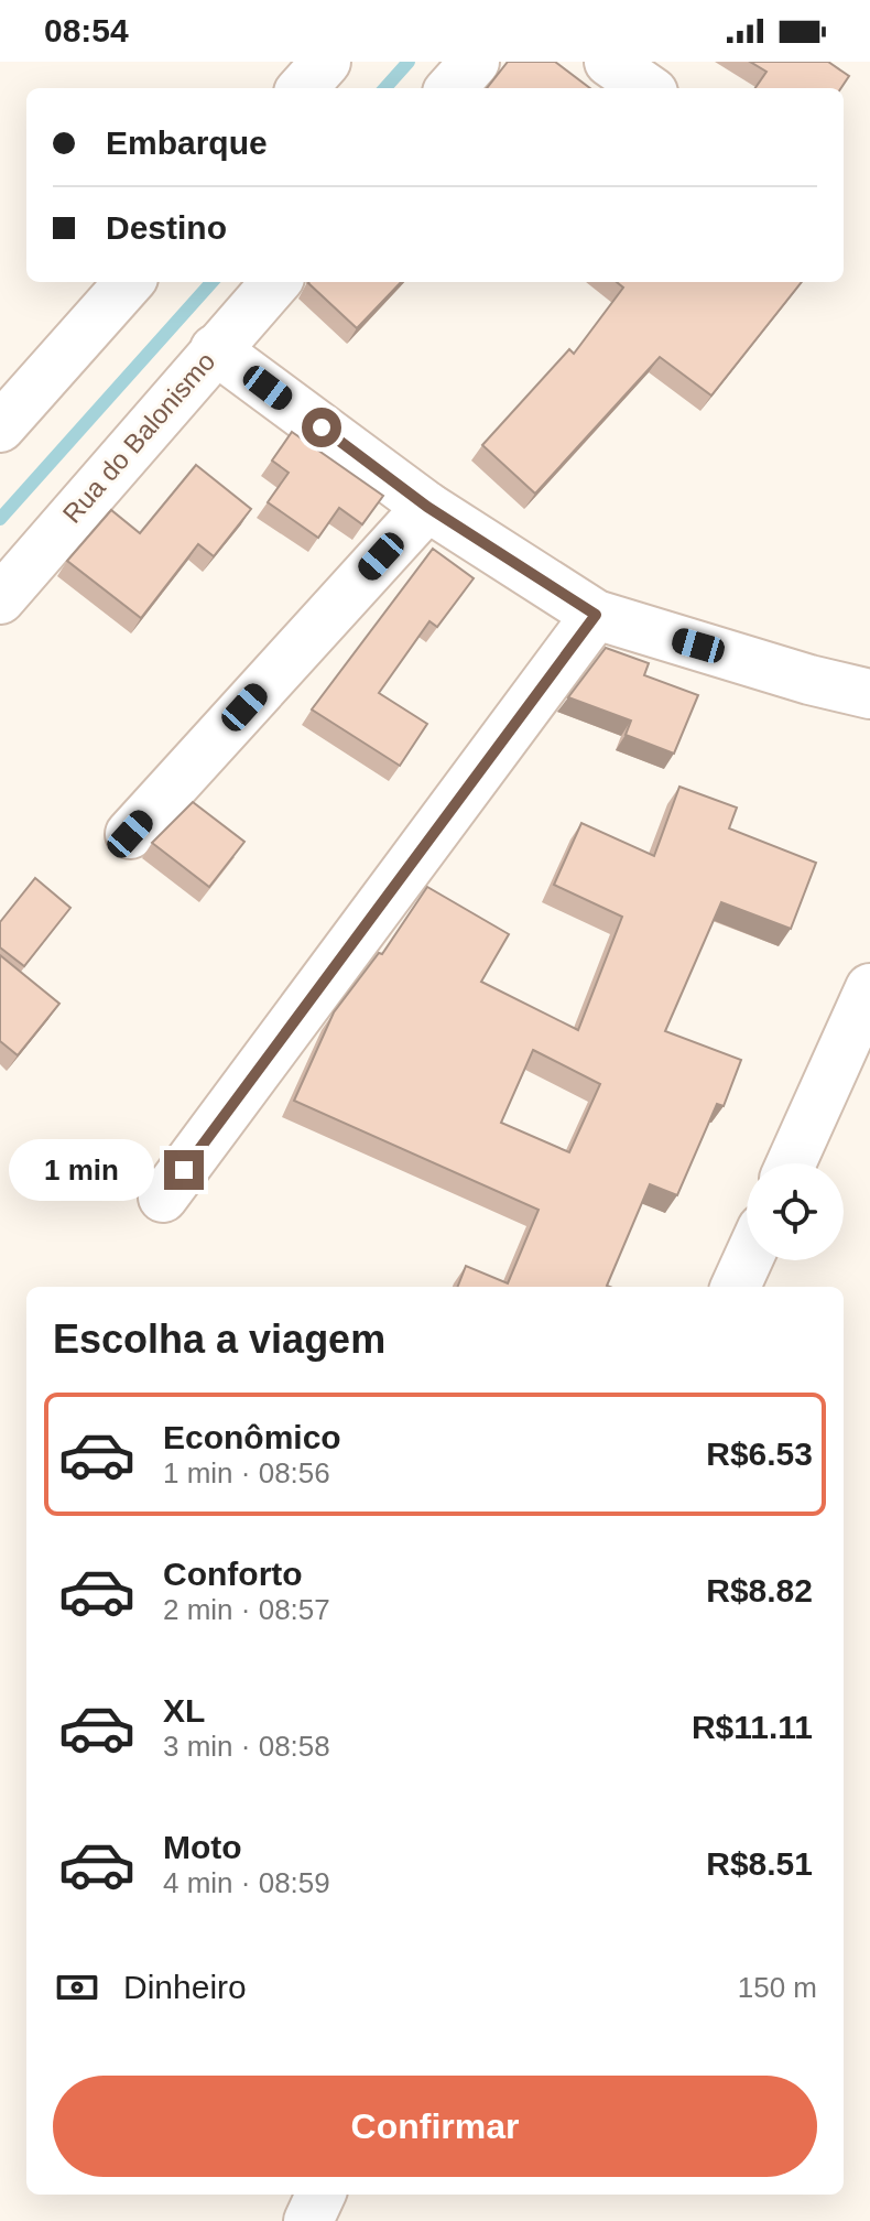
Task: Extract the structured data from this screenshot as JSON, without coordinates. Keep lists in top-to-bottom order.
{
  "streets": {
    "street": ["Rua do Balonismo"]
  },
  "page": {
    "status": "08:54",
    "banner": ["Embarque", "Destino"],
    "bubble": "1 min",
    "heading": "Escolha a viagem",
    "list": [
      {
        "name": "Econômico",
        "note": "1 min · 08:56",
        "value": "R$6.53"
      },
      {
        "name": "Conforto",
        "note": "2 min · 08:57",
        "value": "R$8.82"
      },
      {
        "name": "XL",
        "note": "3 min · 08:58",
        "value": "R$11.11"
      },
      {
        "name": "Moto",
        "note": "4 min · 08:59",
        "value": "R$8.51"
      }
    ],
    "pay": ["Dinheiro", "150 m"],
    "buttons": "Confirmar"
  }
}
